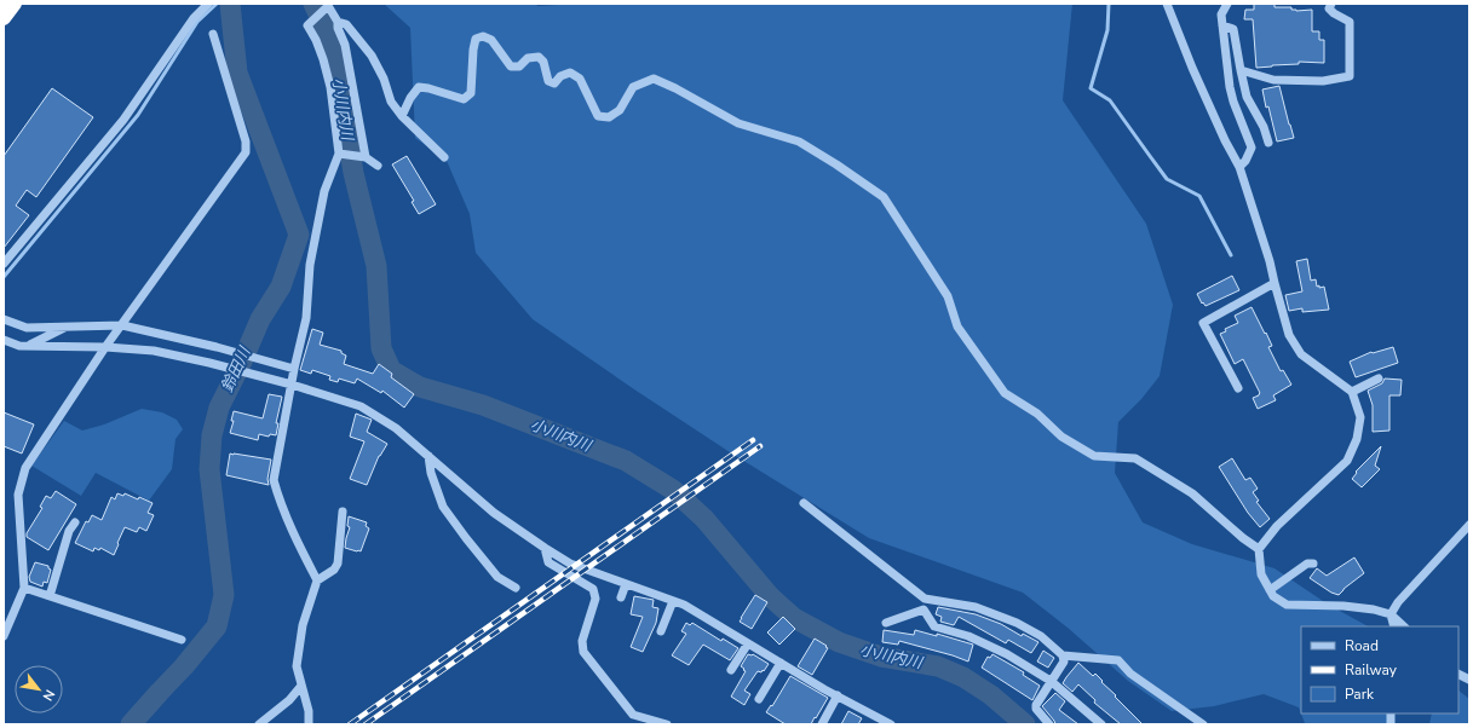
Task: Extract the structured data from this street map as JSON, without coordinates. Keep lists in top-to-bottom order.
{
  "water": ["小川内川", "鈴田川"],
  "legend": ["Road", "Railway", "Park"],
  "north": "bottom right"
}
